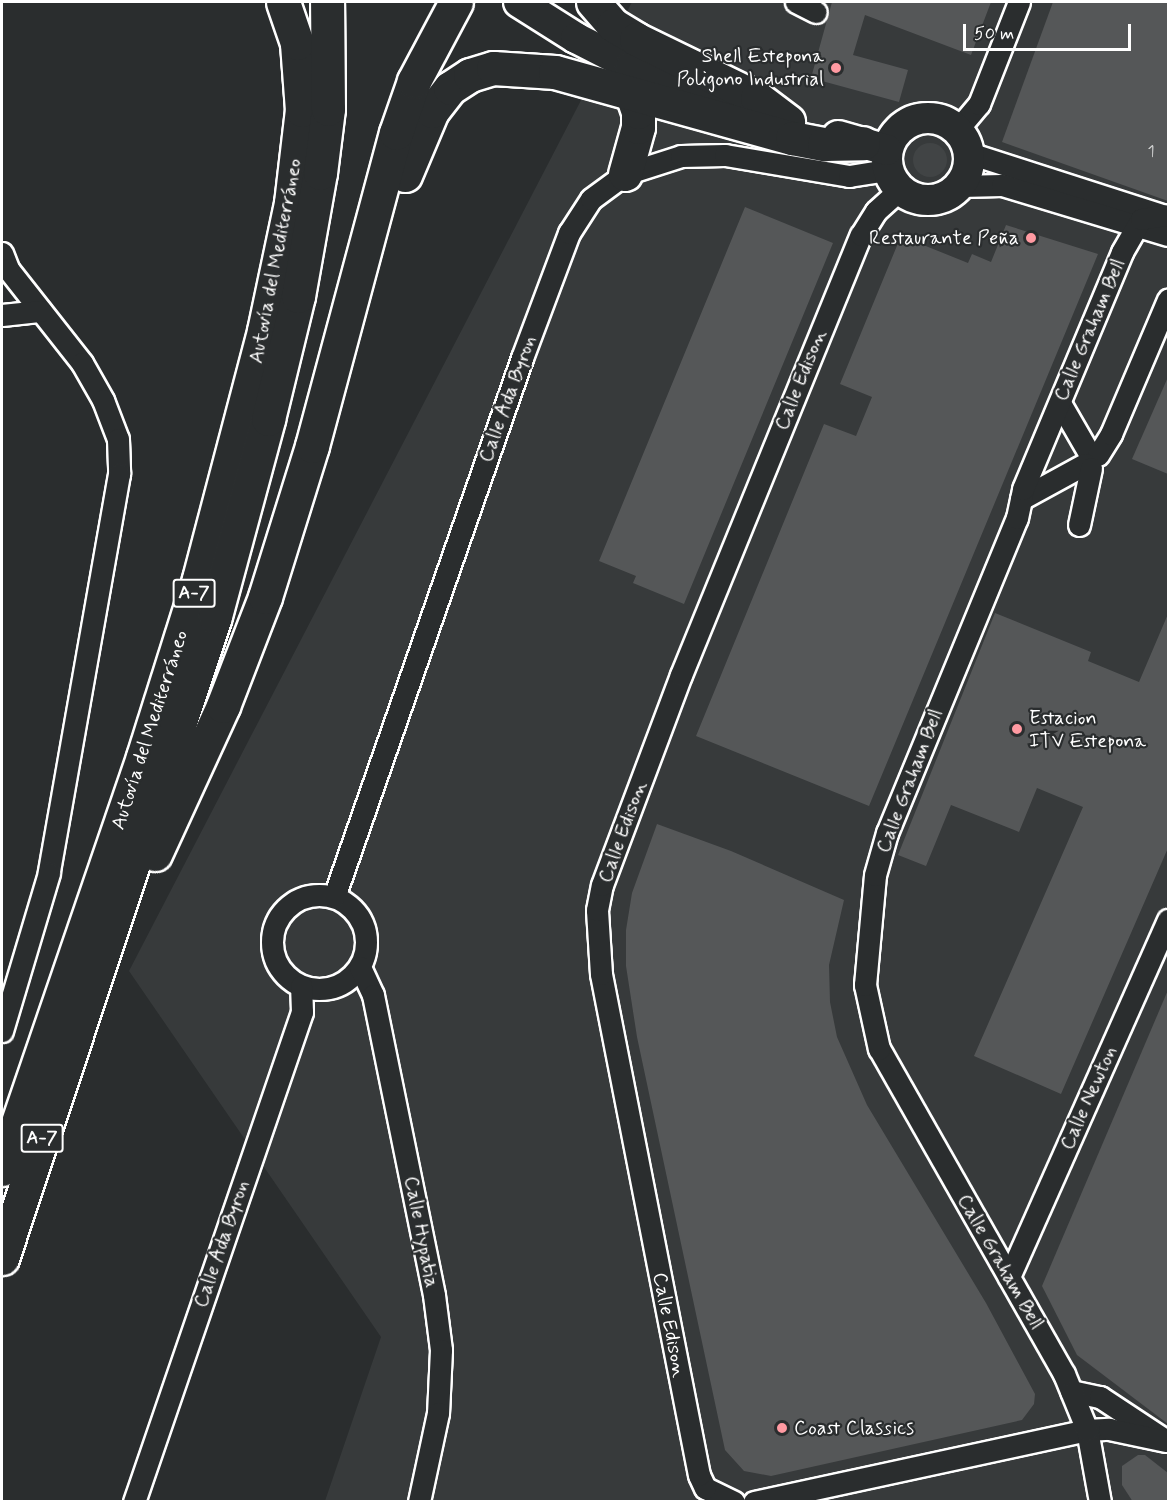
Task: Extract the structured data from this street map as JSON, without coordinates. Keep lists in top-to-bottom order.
{
  "streets": {
    "highway": ["Autovía del Mediterráneo", "A-7"],
    "street": [
      "Calle Graham Bell",
      "Calle Edison",
      "Calle Ada Byron",
      "Calle Newton",
      "Calle Hypatia"
    ]
  },
  "crossings": [
    ["Calle Graham Bell", "Calle Newton"],
    ["Calle Edison", "Calle Ada Byron"],
    ["Calle Ada Byron", "Calle Hypatia"]
  ],
  "places": [
    "Shell Estepona Poligono Industrial",
    "Restaurante Peña",
    "Estacion ITV Estepona",
    "Coast Classics"
  ],
  "house_numbers": ["1"],
  "scale_bar": "50 m"
}
